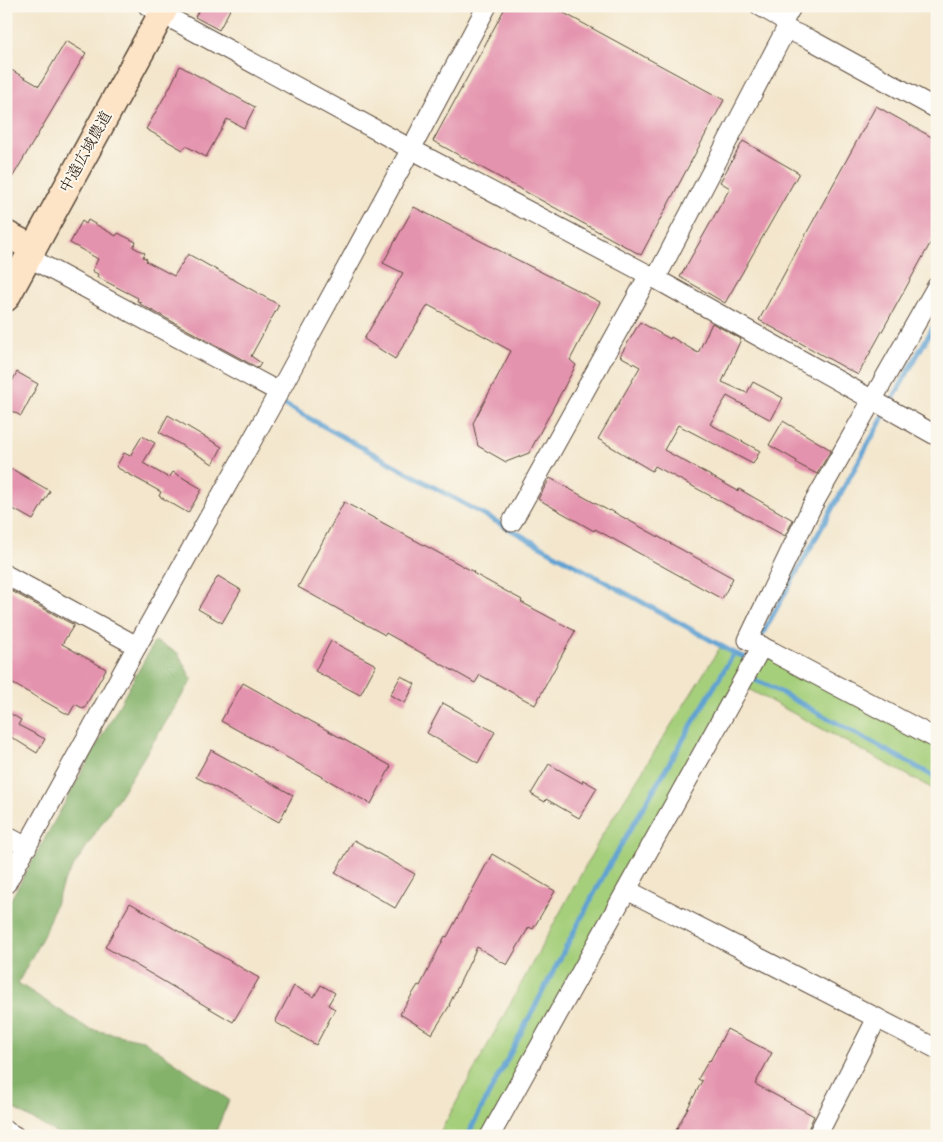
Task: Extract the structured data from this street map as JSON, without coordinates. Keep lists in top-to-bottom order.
{
  "streets": {
    "street": ["中遠広域農道"]
  }
}
